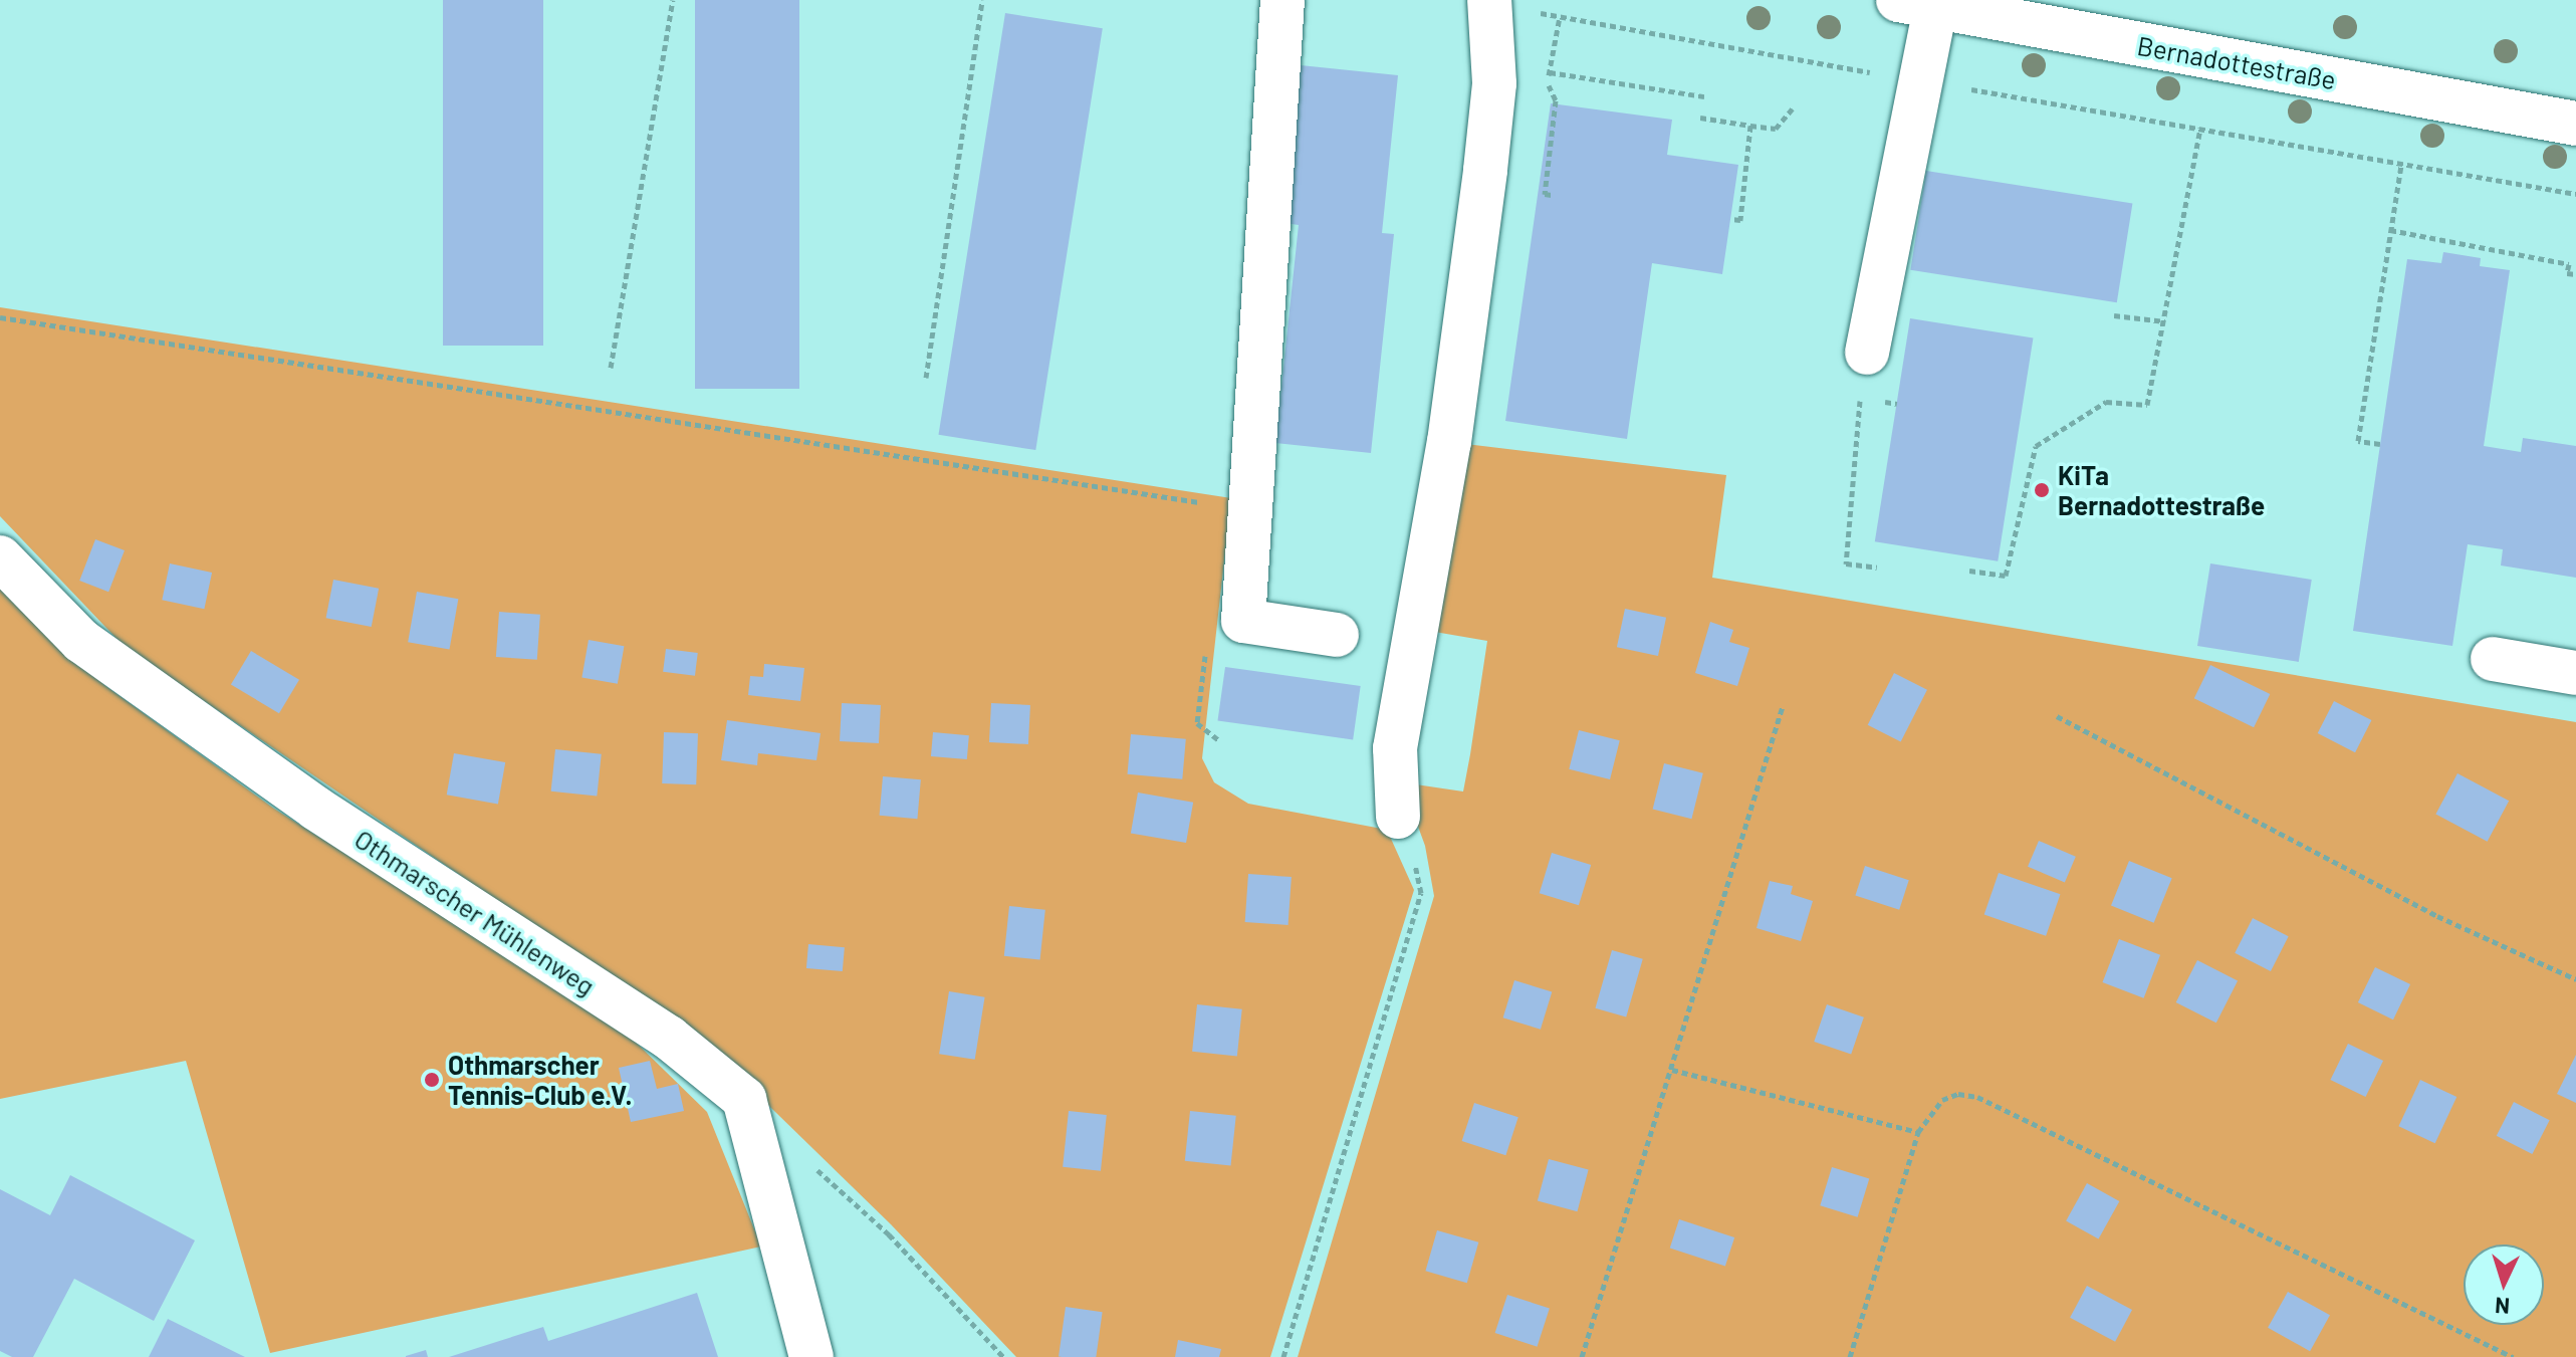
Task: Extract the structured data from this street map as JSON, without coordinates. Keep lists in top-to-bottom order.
{
  "streets": {
    "street": ["Bernadottestraße", "Othmarscher Mühlenweg"]
  },
  "places": ["KiTa Bernadottestraße", "Othmarscher Tennis-Club e.V."],
  "north": "bottom"
}
